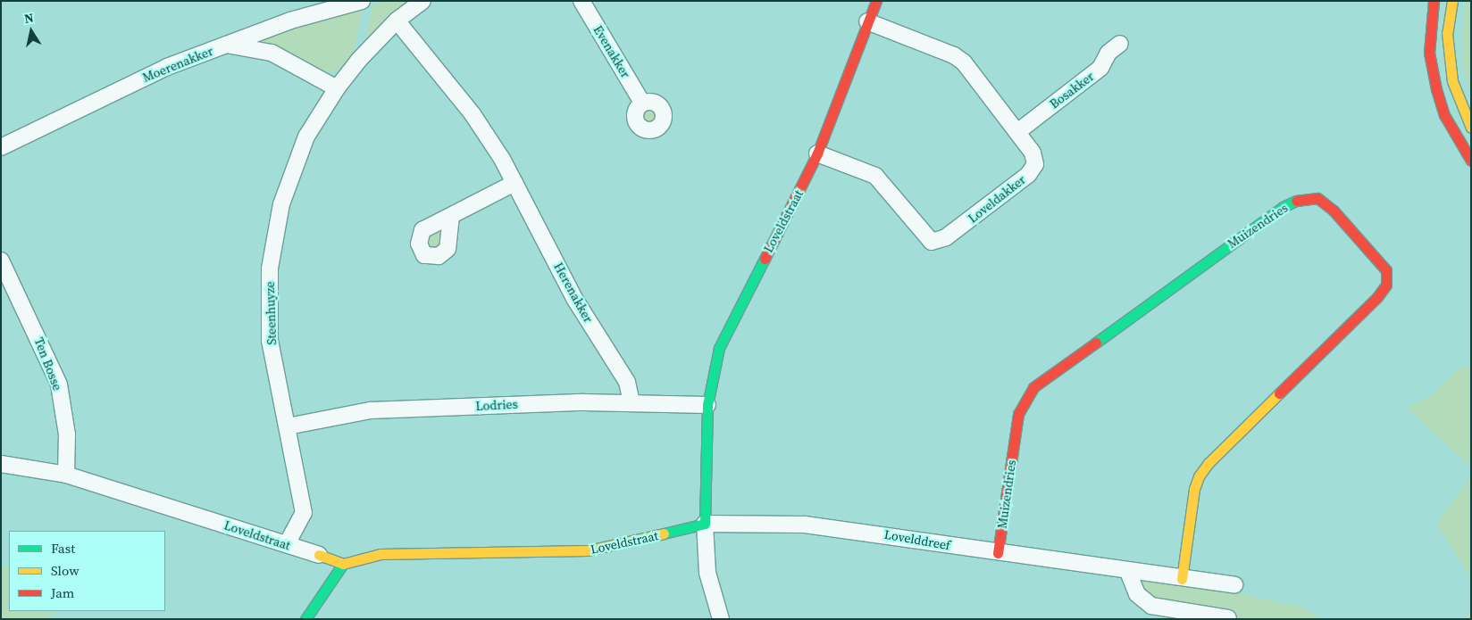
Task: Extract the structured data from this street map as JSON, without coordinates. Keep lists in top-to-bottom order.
{
  "streets": {
    "main road": ["Loveldstraat", "Muizendries"],
    "street": [
      "Evenakker",
      "Moerenakker",
      "Bosakker",
      "Loveldakker",
      "Herenakker",
      "Steenhuyze",
      "Ten Bosse",
      "Lodries",
      "Lovelddreef"
    ]
  },
  "crossings": [
    ["Bosakker", "Loveldakker"],
    ["Loveldakker", "Loveldstraat"],
    ["Loveldstraat", "Steenhuyze"],
    ["Loveldstraat", "Ten Bosse"],
    ["Loveldstraat", "Lodries"],
    ["Loveldstraat", "Lovelddreef"],
    ["Muizendries", "Lovelddreef"],
    ["Herenakker", "Steenhuyze"],
    ["Herenakker", "Lodries"],
    ["Steenhuyze", "Lodries"]
  ],
  "legend": ["Fast", "Slow", "Jam"],
  "north": "top"
}
